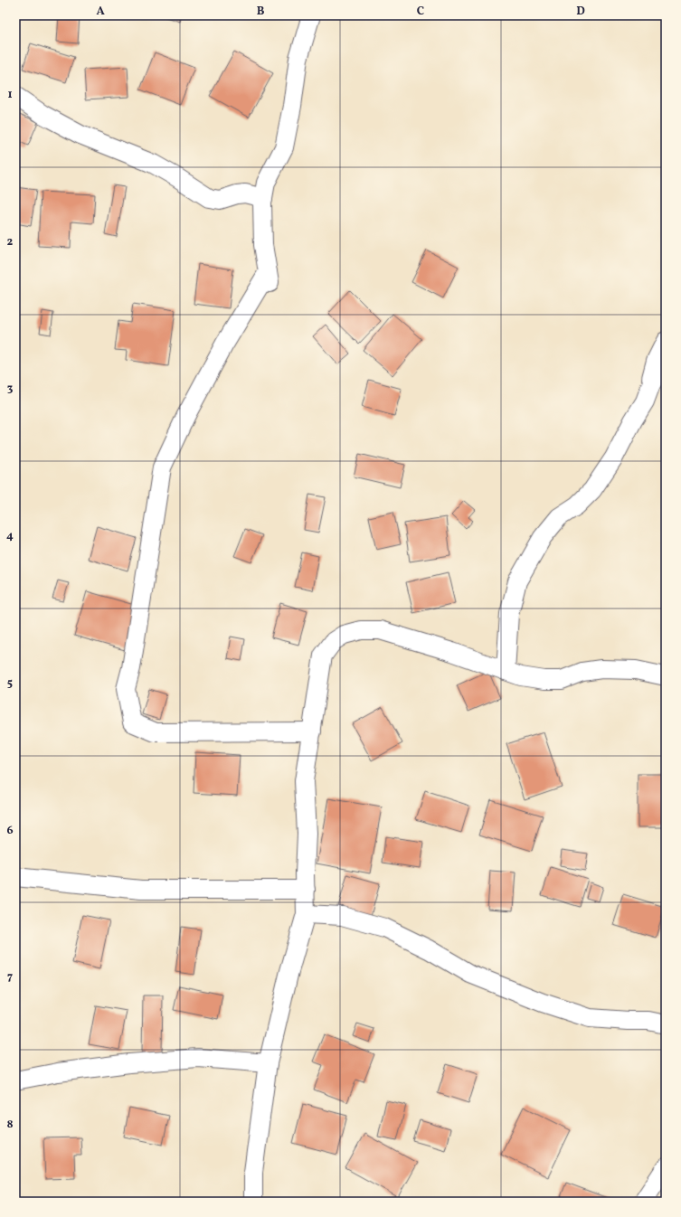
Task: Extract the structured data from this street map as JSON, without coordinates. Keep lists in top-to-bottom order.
{
  "grid": {
    "columns": [
      "A",
      "B",
      "C",
      "D"
    ],
    "rows": [
      "1",
      "2",
      "3",
      "4",
      "5",
      "6",
      "7",
      "8"
    ]
  }
}
